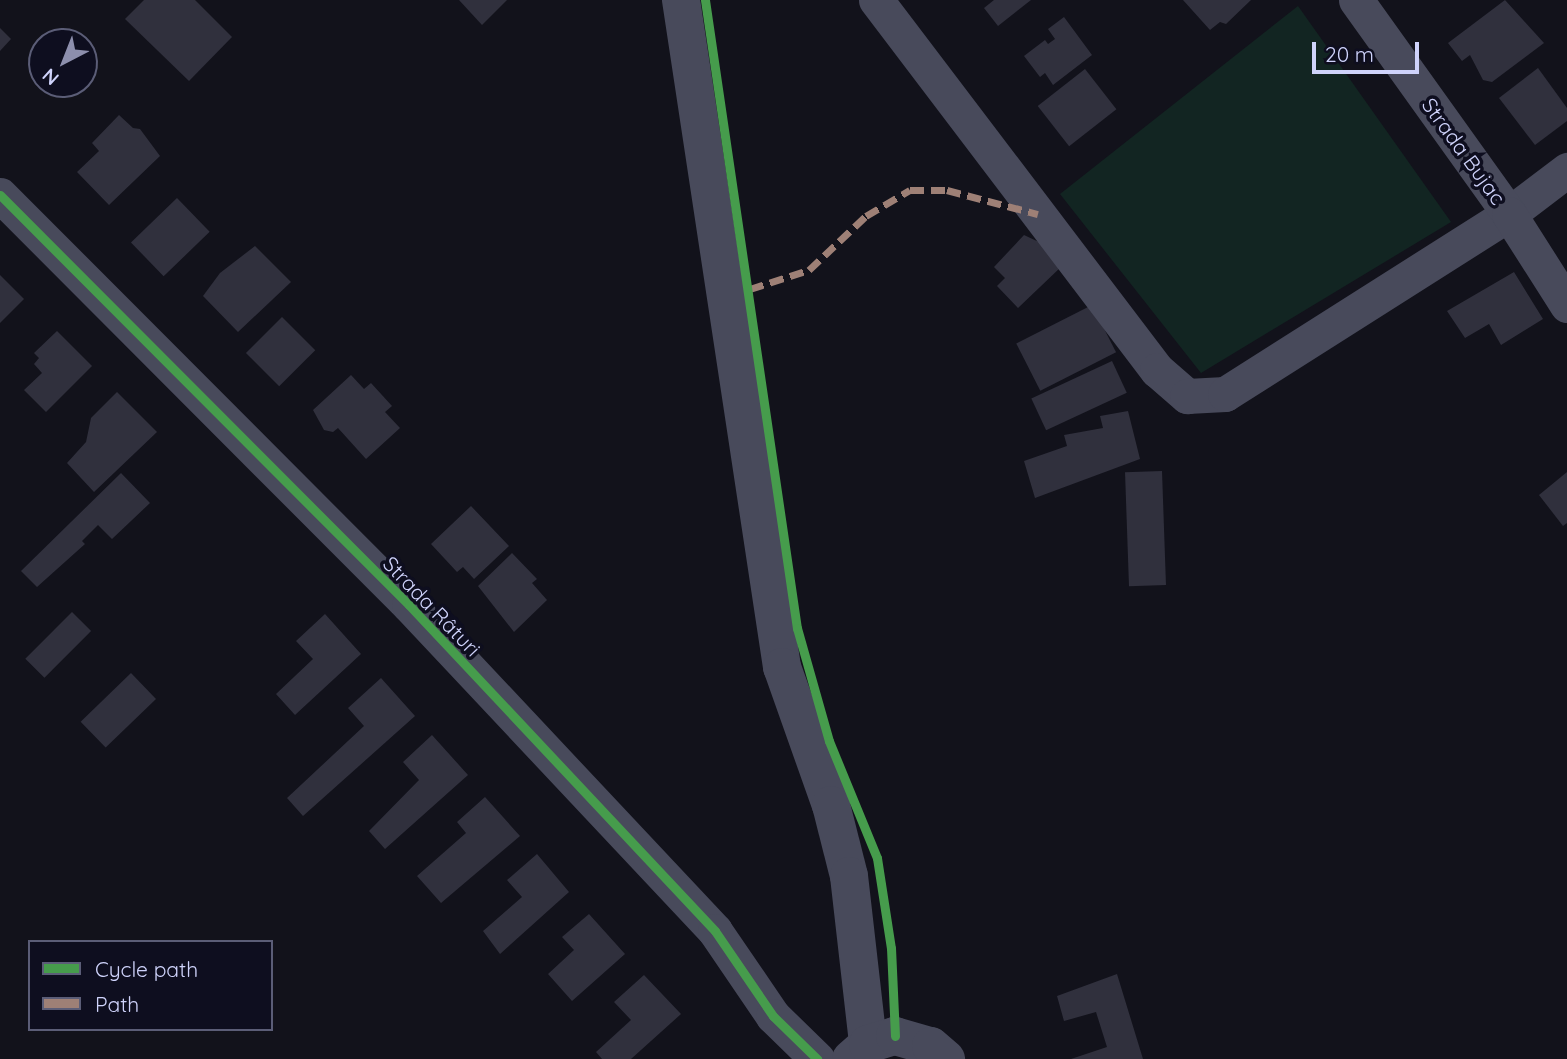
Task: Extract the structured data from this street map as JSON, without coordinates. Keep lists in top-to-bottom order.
{
  "streets": {
    "street": ["Strada Bujac", "Strada Râturi"]
  },
  "legend": ["Cycle path", "Path"],
  "scale_bar": "20 m",
  "north": "bottom left"
}
